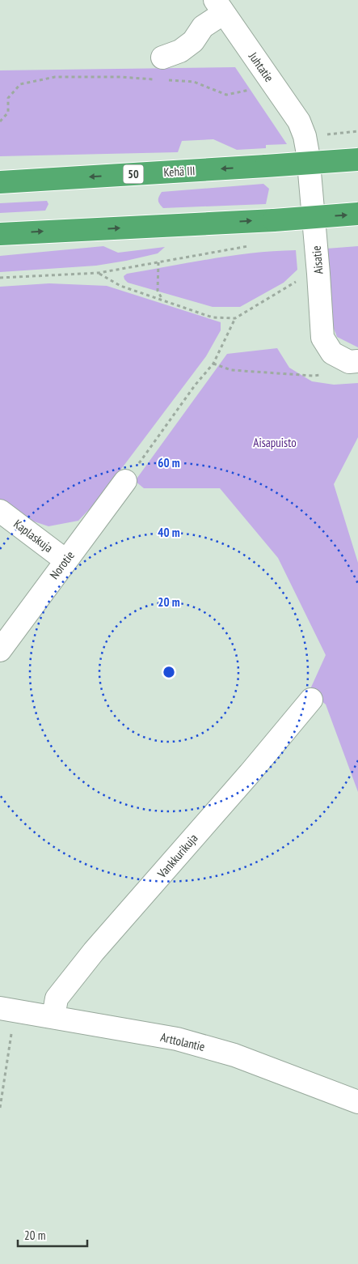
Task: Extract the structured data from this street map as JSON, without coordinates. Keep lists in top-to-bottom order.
{
  "streets": {
    "highway": ["Kehä III", "50"],
    "street": [
      "Juhtatie",
      "Aisatie",
      "Kaplaskuja",
      "Norotie",
      "Vankkurikuja",
      "Arttolantie"
    ]
  },
  "crossings": [
    ["Juhtatie", "Aisatie"],
    ["Kaplaskuja", "Norotie"],
    ["Vankkurikuja", "Arttolantie"]
  ],
  "parks": ["Aisapuisto"],
  "scale_bar": "20 m",
  "rings": ["60 m", "40 m", "20 m"]
}
